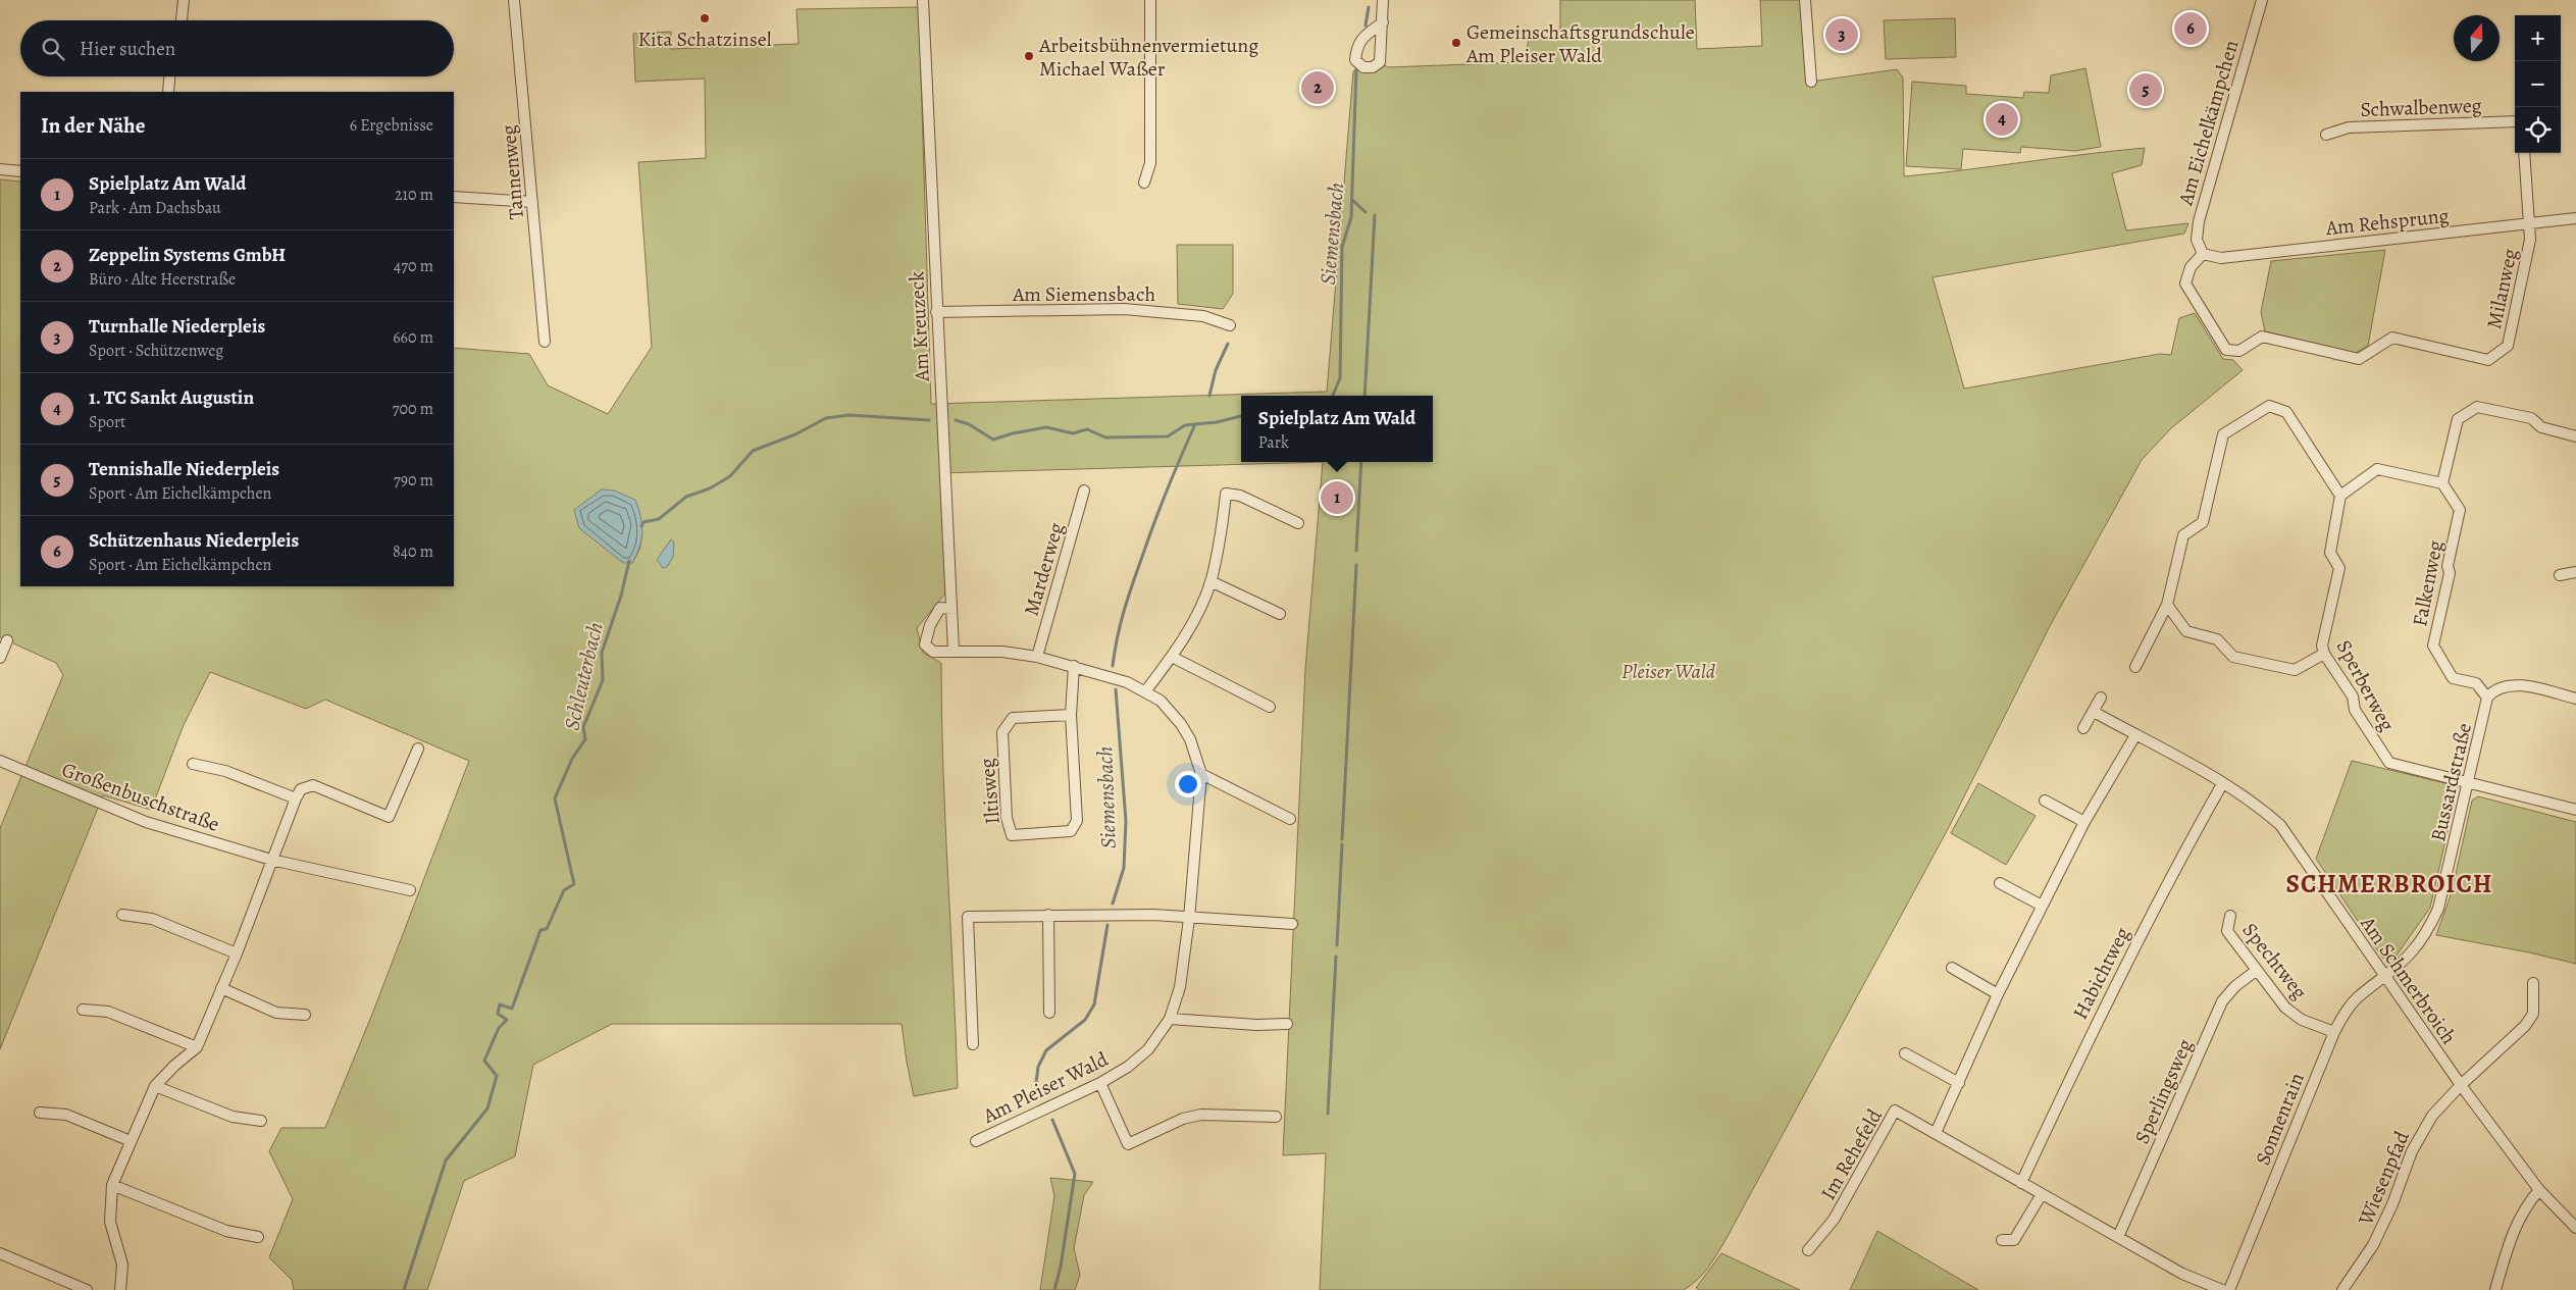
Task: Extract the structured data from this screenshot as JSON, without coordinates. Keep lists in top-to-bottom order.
{
  "streets": {
    "street": [
      "Schwalbenweg",
      "Am Eichelkämpchen",
      "Tannenweg",
      "Am Rehsprung",
      "Milanweg",
      "Am Siemensbach",
      "Am Kreuzeck",
      "Marderweg",
      "Falkenweg",
      "Sperberweg",
      "Bussardstraße",
      "Iltisweg",
      "Großenbuschstraße",
      "Spechtweg",
      "Habichtweg",
      "Am Schmerbroich",
      "Am Pleiser Wald",
      "Sperlingsweg",
      "Sonnenrain",
      "Im Rehefeld",
      "Wiesenpfad"
    ]
  },
  "crossings": [
    ["Am Eichelkämpchen", "Am Rehsprung"],
    ["Am Eichelkämpchen", "Milanweg"],
    ["Am Rehsprung", "Milanweg"],
    ["Am Siemensbach", "Am Kreuzeck"],
    ["Am Kreuzeck", "Am Pleiser Wald"],
    ["Marderweg", "Am Pleiser Wald"],
    ["Falkenweg", "Bussardstraße"],
    ["Sperberweg", "Bussardstraße"],
    ["Bussardstraße", "Am Schmerbroich"],
    ["Bussardstraße", "Sonnenrain"],
    ["Iltisweg", "Am Pleiser Wald"],
    ["Spechtweg", "Sperlingsweg"],
    ["Spechtweg", "Sonnenrain"],
    ["Habichtweg", "Am Schmerbroich"],
    ["Habichtweg", "Im Rehefeld"],
    ["Am Schmerbroich", "Sonnenrain"],
    ["Am Schmerbroich", "Wiesenpfad"],
    ["Sperlingsweg", "Im Rehefeld"]
  ],
  "districts": ["SCHMERBROICH"],
  "water": ["Siemensbach", "Schleuterbach"],
  "parks": ["Pleiser Wald"],
  "places": ["Kita Schatzinsel", "Gemeinschaftsgrundschule Am Pleiser Wald", "Arbeitsbühnenvermietung Michael Waßer"],
  "north": "top",
  "page": {
    "pins": [
      "6",
      "3",
      "2",
      "5",
      "4",
      "1"
    ],
    "map_buttons": ["+", "−"],
    "search": "Hier suchen",
    "heading": ["In der Nähe", "6 Ergebnisse"],
    "list": [
      {
        "mark": "1",
        "name": "Spielplatz Am Wald",
        "note": "Park · Am Dachsbau",
        "value": "210 m"
      },
      {
        "mark": "2",
        "name": "Zeppelin Systems GmbH",
        "note": "Büro · Alte Heerstraße",
        "value": "470 m"
      },
      {
        "mark": "3",
        "name": "Turnhalle Niederpleis",
        "note": "Sport · Schützenweg",
        "value": "660 m"
      },
      {
        "mark": "4",
        "name": "1. TC Sankt Augustin",
        "note": "Sport",
        "value": "700 m"
      },
      {
        "mark": "5",
        "name": "Tennishalle Niederpleis",
        "note": "Sport · Am Eichelkämpchen",
        "value": "790 m"
      },
      {
        "mark": "6",
        "name": "Schützenhaus Niederpleis",
        "note": "Sport · Am Eichelkämpchen",
        "value": "840 m"
      }
    ],
    "popup": ["Spielplatz Am Wald", "Park"]
  }
}
